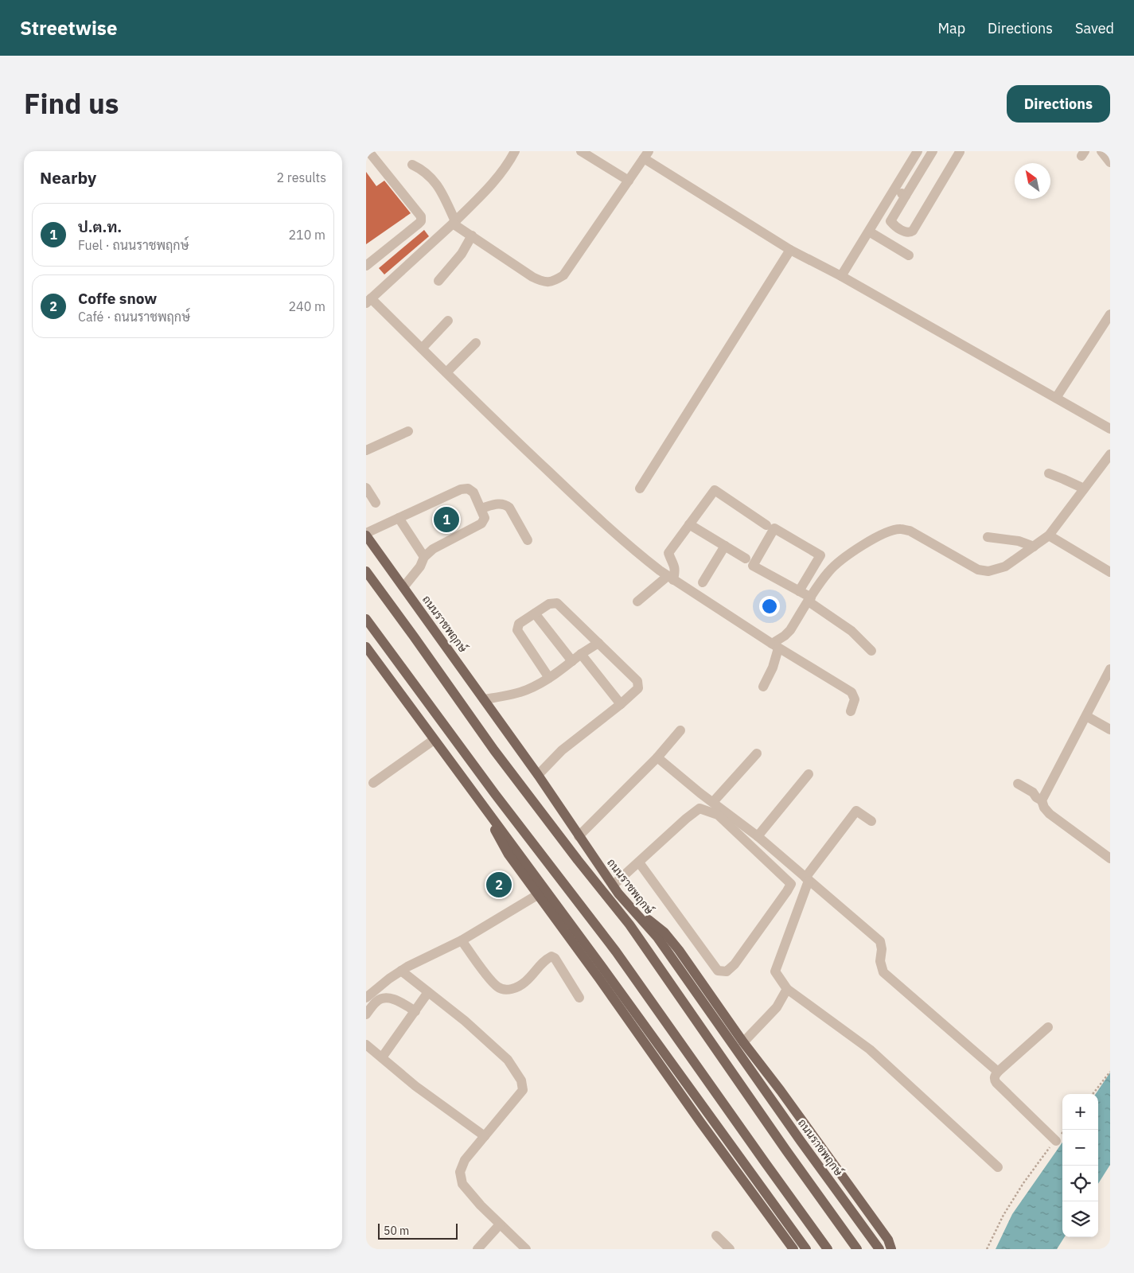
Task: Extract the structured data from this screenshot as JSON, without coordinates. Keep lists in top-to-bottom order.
{
  "streets": {
    "main road": ["ถนนราชพฤกษ์"]
  },
  "scale_bar": "50 m",
  "north": "top left",
  "page": {
    "header": "Streetwise",
    "nav": ["Map", "Directions", "Saved"],
    "title": "Find us",
    "buttons": "Directions",
    "heading": ["Nearby", "2 results"],
    "list": [
      {
        "mark": "1",
        "name": "ป.ต.ท.",
        "note": "Fuel · ถนนราชพฤกษ์",
        "value": "210 m"
      },
      {
        "mark": "2",
        "name": "Coffe snow",
        "note": "Café · ถนนราชพฤกษ์",
        "value": "240 m"
      }
    ],
    "pins": ["1", "2"],
    "map_buttons": ["+", "−"],
    "scale": "50 m"
  }
}
